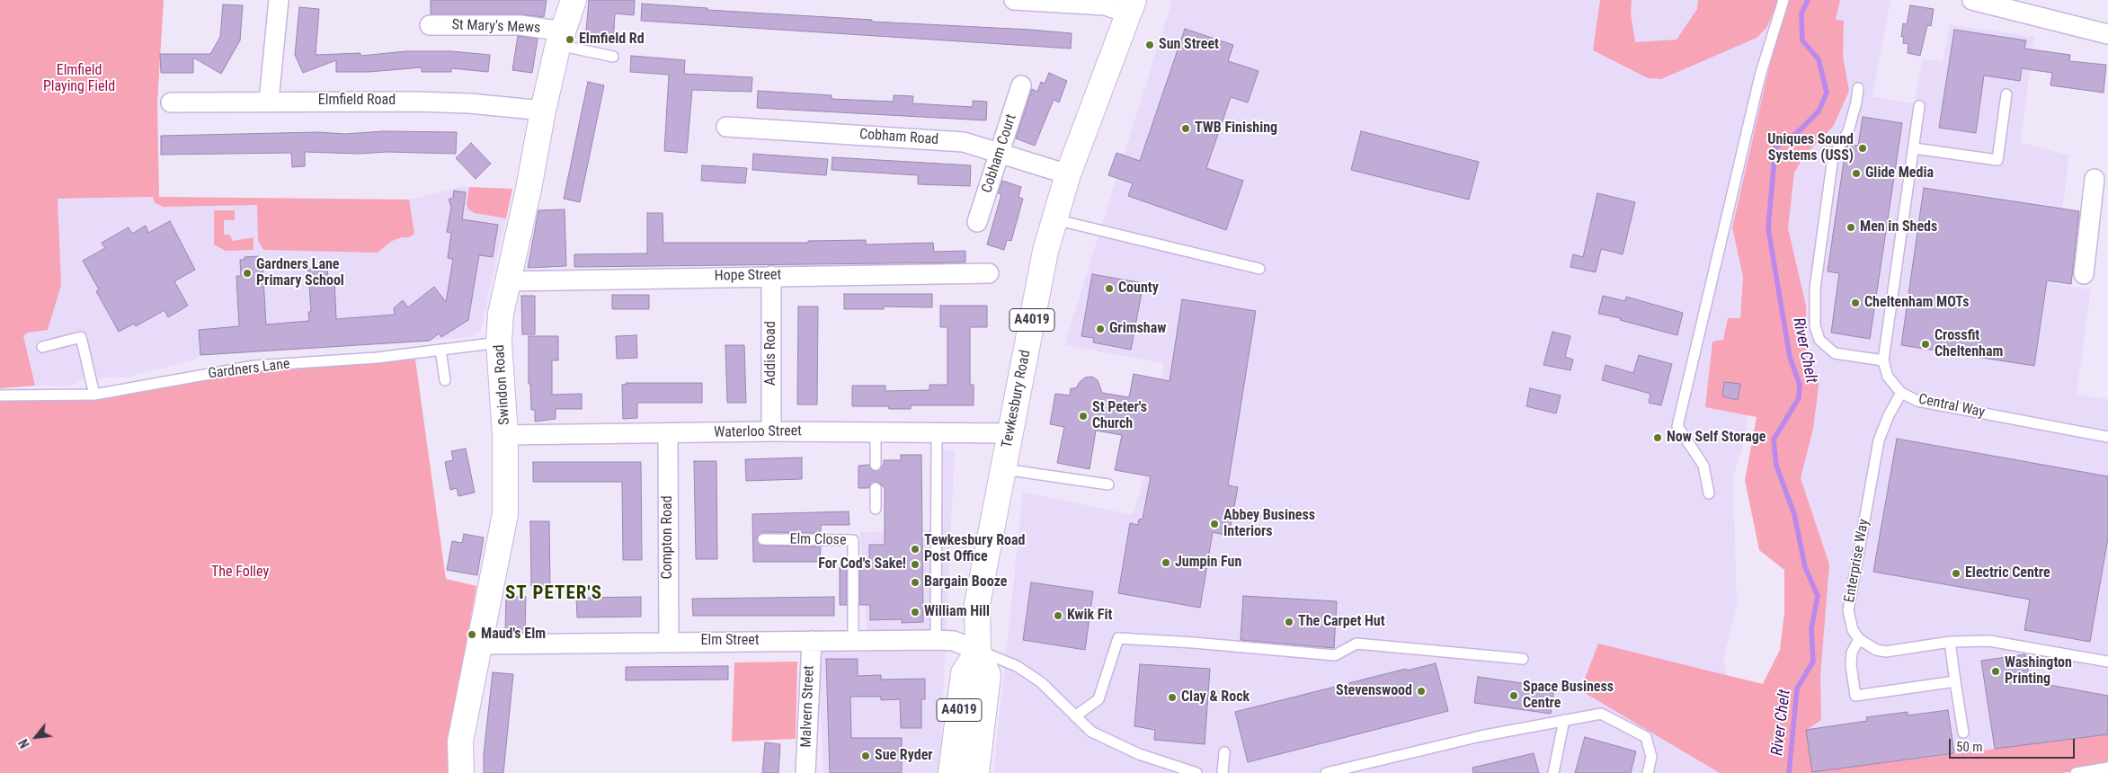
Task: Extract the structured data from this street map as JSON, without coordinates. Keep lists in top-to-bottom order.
{
  "streets": {
    "main road": ["A4019", "Swindon Road", "Tewkesbury Road"],
    "street": [
      "St Mary's Mews",
      "Elmfield Road",
      "Cobham Road",
      "Cobham Court",
      "Hope Street",
      "Addis Road",
      "Waterloo Street",
      "Compton Road",
      "Elm Street",
      "Malvern Street"
    ],
    "lane": [
      "Gardners Lane",
      "Central Way",
      "Elm Close",
      "Enterprise Way"
    ]
  },
  "crossings": [
    ["St Mary's Mews", "Swindon Road"],
    ["Elmfield Road", "Swindon Road"],
    ["Cobham Road", "Cobham Court"],
    ["Cobham Road", "Tewkesbury Road"],
    ["Hope Street", "Addis Road"],
    ["Hope Street", "Swindon Road"],
    ["A4019", "Tewkesbury Road"],
    ["A4019", "Elm Street"],
    ["Addis Road", "Waterloo Street"],
    ["Gardners Lane", "Swindon Road"],
    ["Swindon Road", "Waterloo Street"],
    ["Swindon Road", "Elm Street"],
    ["Tewkesbury Road", "Waterloo Street"],
    ["Tewkesbury Road", "Elm Street"],
    ["Central Way", "Enterprise Way"],
    ["Waterloo Street", "Compton Road"],
    ["Compton Road", "Elm Street"],
    ["Elm Close", "Elm Street"],
    ["Elm Street", "Malvern Street"]
  ],
  "districts": ["ST PETER'S"],
  "water": ["River Chelt"],
  "parks": ["Elmfield Playing Field", "The Folley"],
  "places": [
    "Elmfield Rd",
    "Sun Street",
    "TWB Finishing",
    "Uniques Sound Systems (USS)",
    "Glide Media",
    "Men in Sheds",
    "Gardners Lane Primary School",
    "County",
    "Cheltenham MOTs",
    "Grimshaw",
    "Crossfit Cheltenham",
    "St Peter's Church",
    "Now Self Storage",
    "Abbey Business Interiors",
    "Tewkesbury Road Post Office",
    "Jumpin Fun",
    "For Cod's Sake!",
    "Electric Centre",
    "Bargain Booze",
    "William Hill",
    "Kwik Fit",
    "The Carpet Hut",
    "Maud's Elm",
    "Washington Printing",
    "Stevenswood",
    "Space Business Centre",
    "Clay & Rock",
    "Sue Ryder"
  ],
  "scale_bar": "50 m",
  "north": "bottom left"
}
